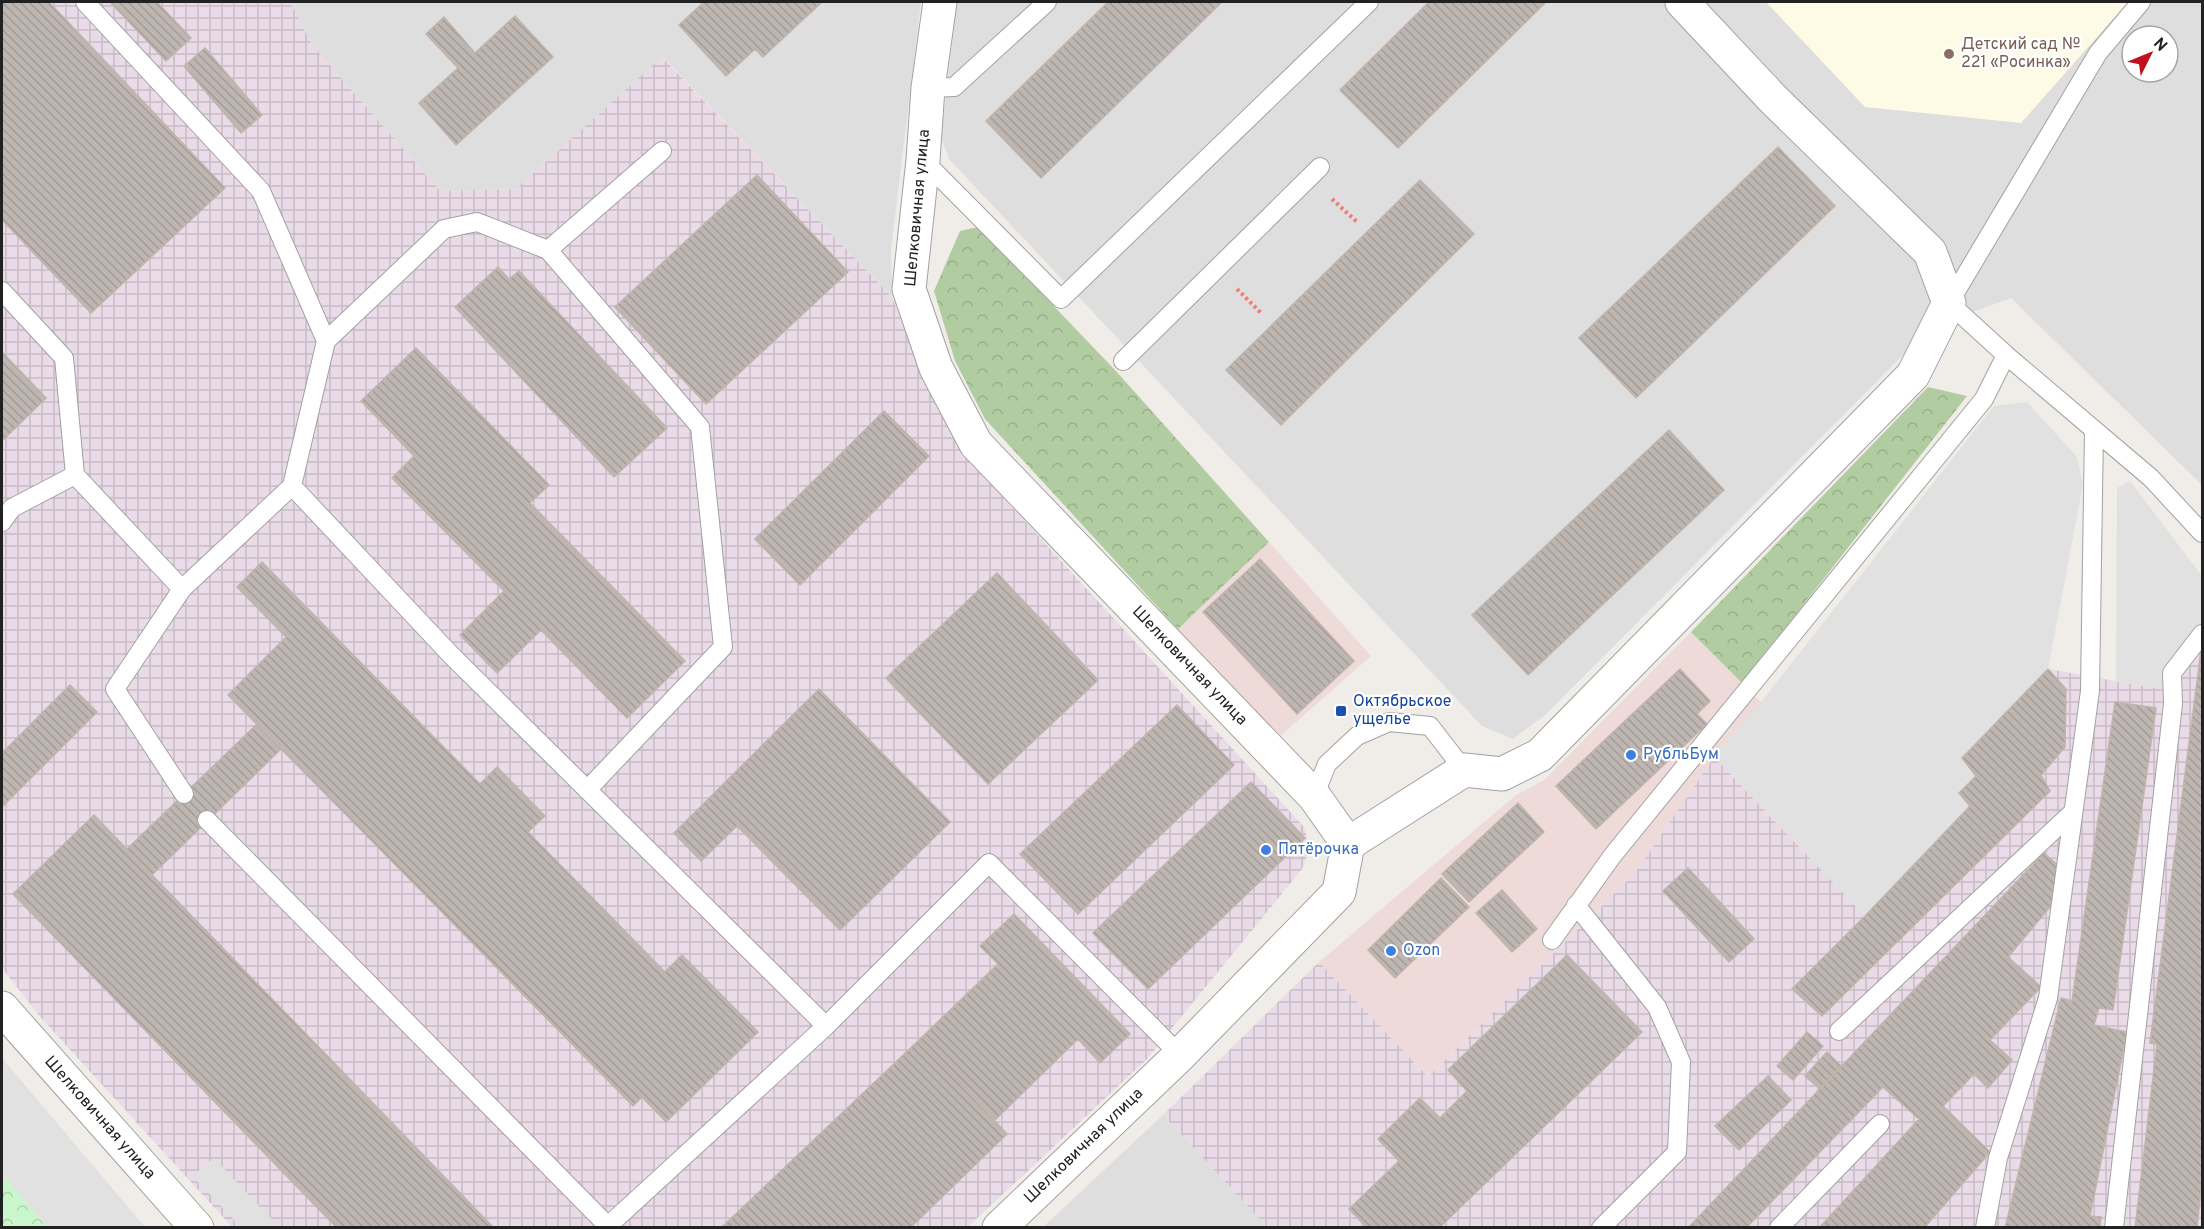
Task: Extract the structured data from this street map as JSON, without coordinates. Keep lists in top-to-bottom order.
{
  "streets": {
    "street": ["Шелковичная улица"]
  },
  "places": {
    "other": [
      "Детский сад № 221 «Росинка»",
      "РубльБум",
      "Пятёрочка",
      "Ozon"
    ],
    "transit": ["Октябрьское ущелье"]
  },
  "north": "top right"
}
